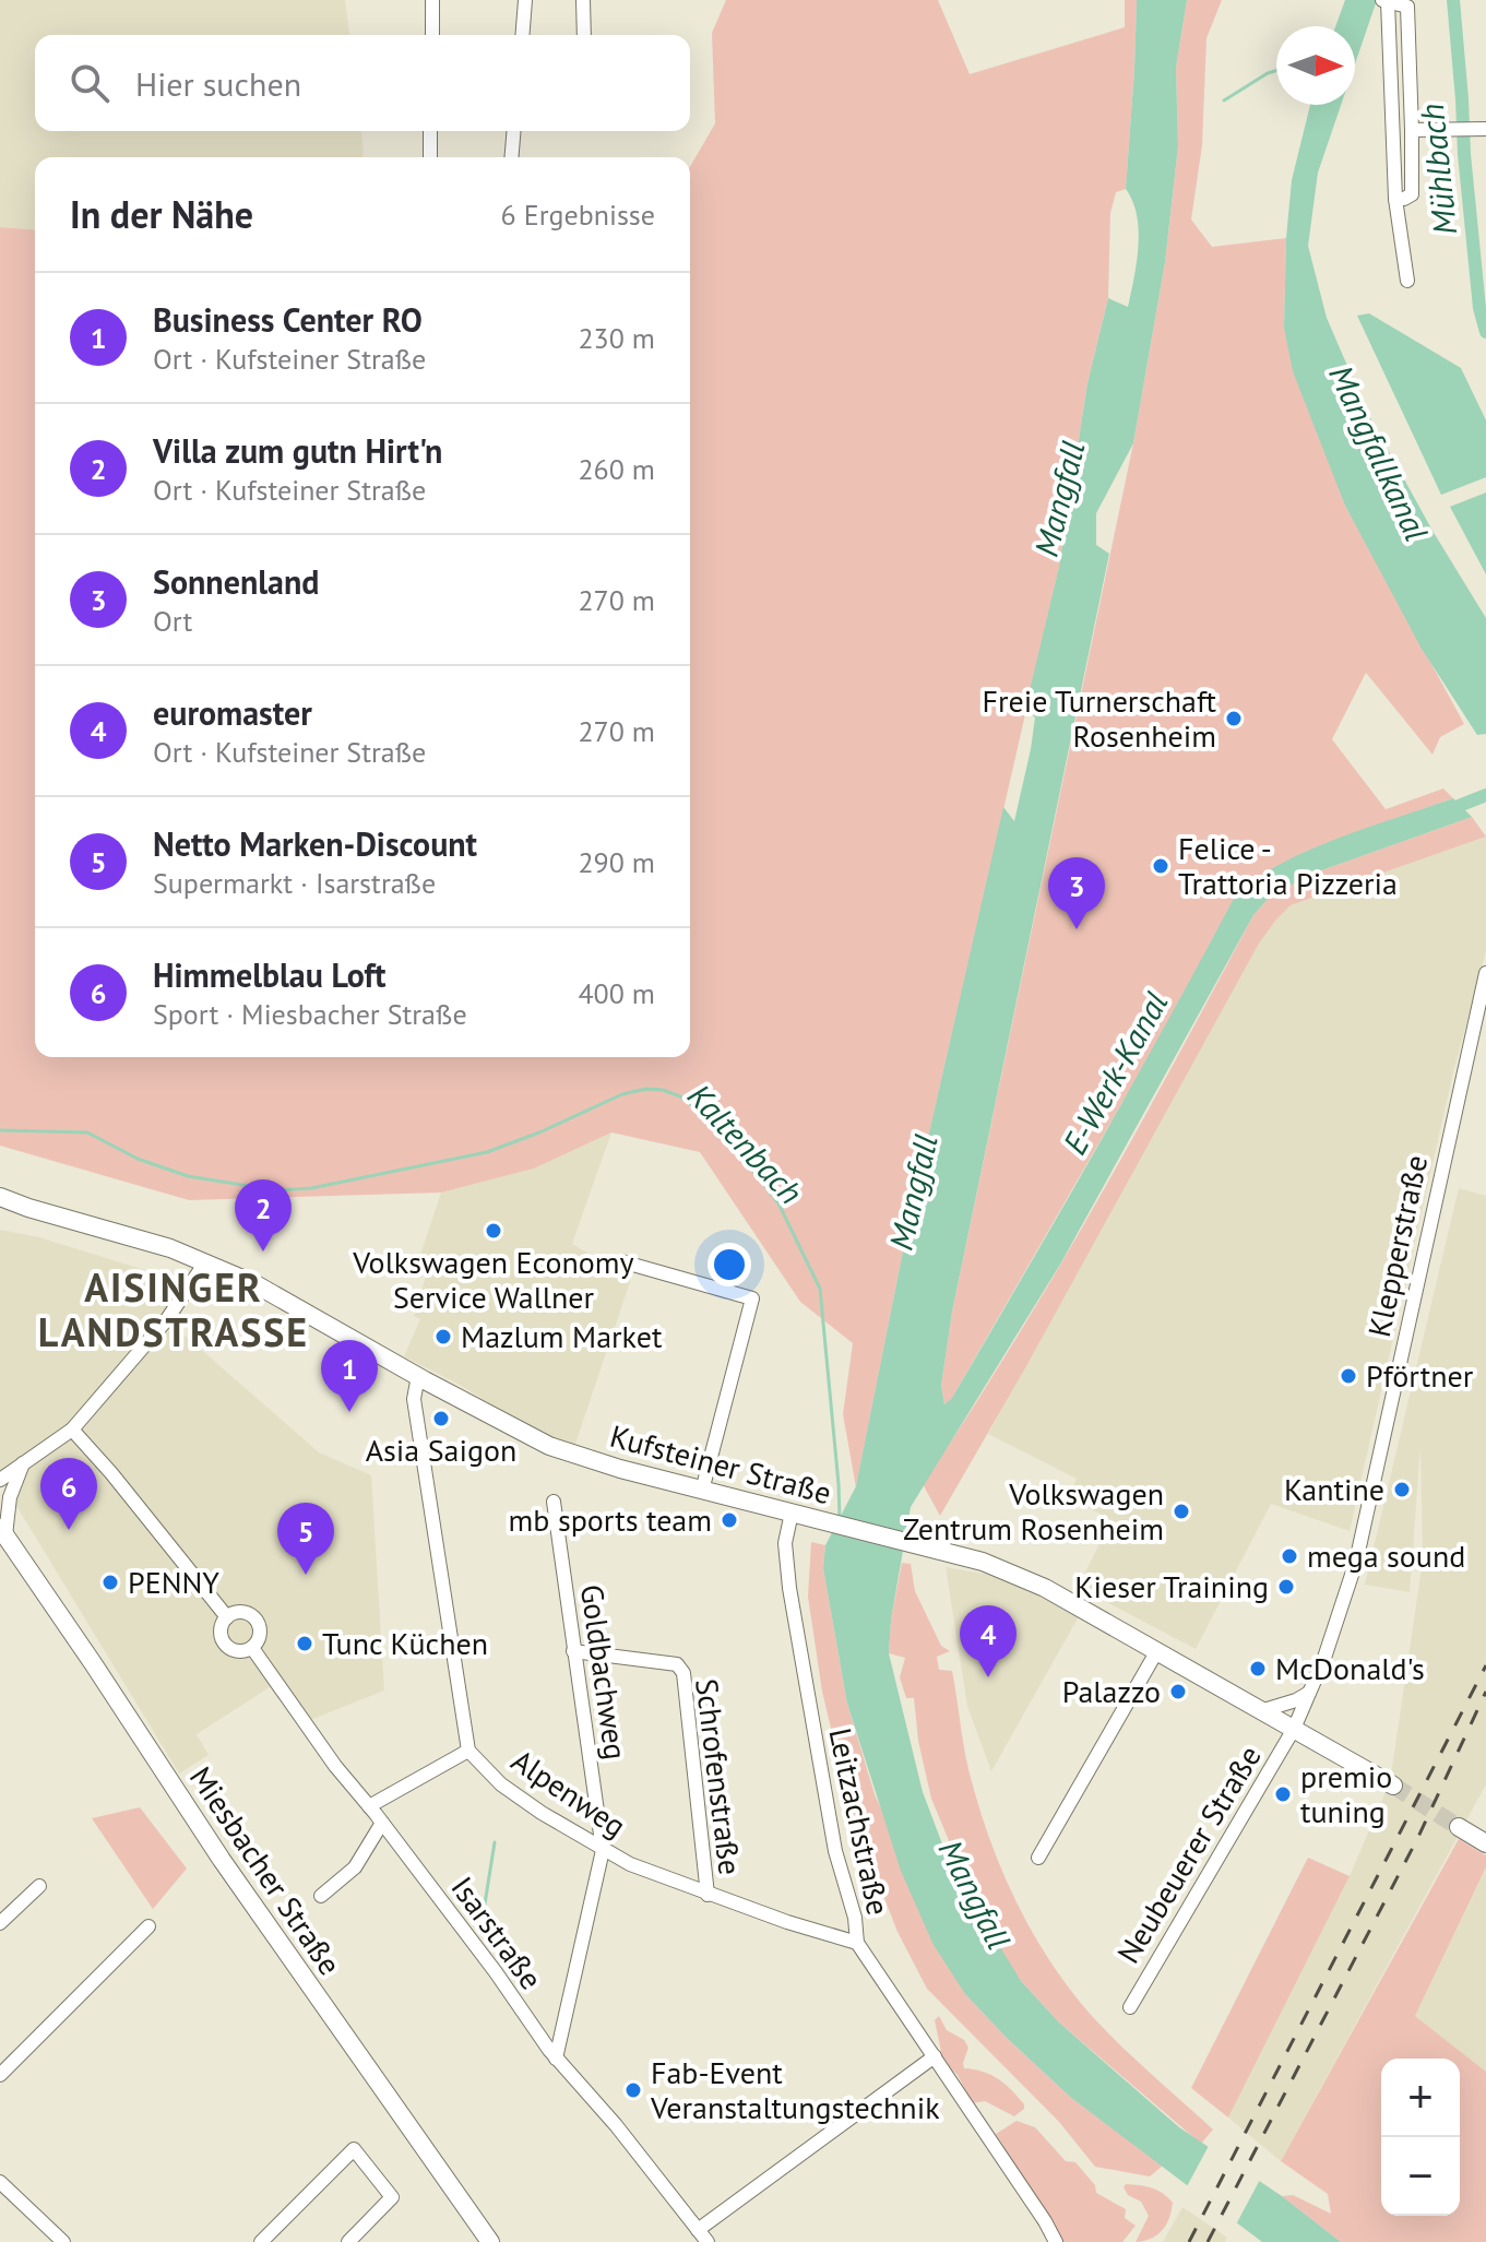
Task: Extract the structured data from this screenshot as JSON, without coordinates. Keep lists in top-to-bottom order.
{
  "streets": {
    "main road": ["Kufsteiner Straße", "Miesbacher Straße"],
    "street": [
      "Klepperstraße",
      "Goldbachweg",
      "Schrofenstraße",
      "Alpenweg",
      "Leitzachstraße",
      "Neubeuerer Straße",
      "Isarstraße"
    ]
  },
  "crossings": [
    ["Klepperstraße", "Kufsteiner Straße"],
    ["Klepperstraße", "Neubeuerer Straße"],
    ["Kufsteiner Straße", "Alpenweg"],
    ["Kufsteiner Straße", "Leitzachstraße"],
    ["Kufsteiner Straße", "Neubeuerer Straße"],
    ["Goldbachweg", "Schrofenstraße"],
    ["Goldbachweg", "Alpenweg"],
    ["Schrofenstraße", "Alpenweg"],
    ["Alpenweg", "Leitzachstraße"]
  ],
  "districts": ["AISINGER LANDSTRASSE"],
  "water": [
    "Mühlbach",
    "Mangfallkanal",
    "Mangfall",
    "E-Werk-Kanal",
    "Kaltenbach"
  ],
  "places": [
    "Freie Turnerschaft Rosenheim",
    "Felice - Trattoria Pizzeria",
    "Volkswagen Economy Service Wallner",
    "Mazlum Market",
    "Pförtner",
    "Asia Saigon",
    "Kantine",
    "Volkswagen Zentrum Rosenheim",
    "mb sports team",
    "mega sound",
    "PENNY",
    "Kieser Training",
    "Tunc Küchen",
    "McDonald's",
    "Palazzo",
    "premio tuning",
    "Fab-Event Veranstaltungstechnik"
  ],
  "north": "right",
  "page": {
    "search": "Hier suchen",
    "heading": ["In der Nähe", "6 Ergebnisse"],
    "list": [
      {
        "mark": "1",
        "name": "Business Center RO",
        "note": "Ort · Kufsteiner Straße",
        "value": "230 m"
      },
      {
        "mark": "2",
        "name": "Villa zum gutn Hirt'n",
        "note": "Ort · Kufsteiner Straße",
        "value": "260 m"
      },
      {
        "mark": "3",
        "name": "Sonnenland",
        "note": "Ort",
        "value": "270 m"
      },
      {
        "mark": "4",
        "name": "euromaster",
        "note": "Ort · Kufsteiner Straße",
        "value": "270 m"
      },
      {
        "mark": "5",
        "name": "Netto Marken-Discount",
        "note": "Supermarkt · Isarstraße",
        "value": "290 m"
      },
      {
        "mark": "6",
        "name": "Himmelblau Loft",
        "note": "Sport · Miesbacher Straße",
        "value": "400 m"
      }
    ],
    "pins": [
      "3",
      "2",
      "1",
      "6",
      "5",
      "4"
    ],
    "map_buttons": ["+", "−"]
  }
}
